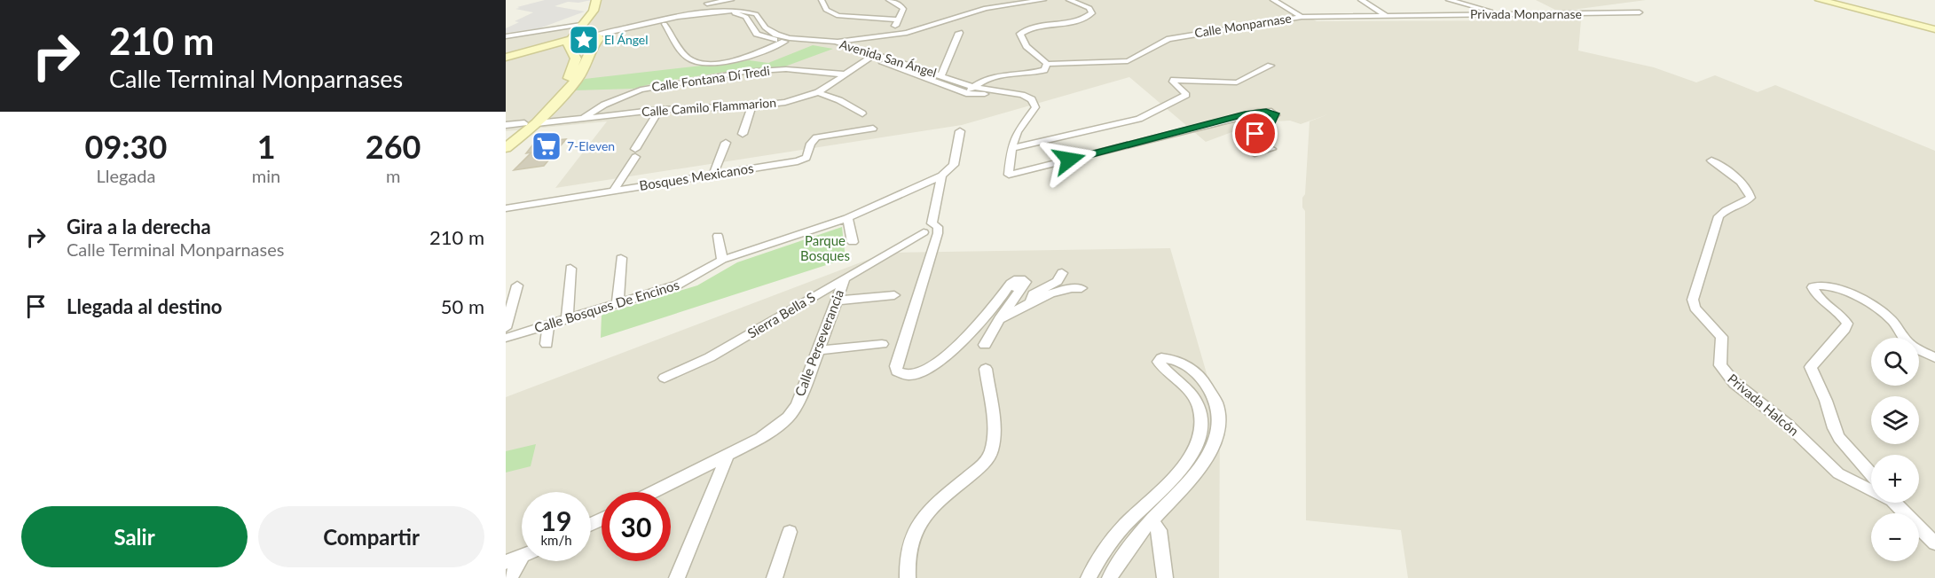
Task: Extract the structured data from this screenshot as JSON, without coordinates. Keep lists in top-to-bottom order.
{
  "streets": {
    "street": [
      "Privada Monparnase",
      "Calle Monparnase",
      "Avenida San Ángel",
      "Calle Fontana Dí Tredi",
      "Calle Camilo Flammarion",
      "Bosques Mexicanos",
      "Calle Bosques De Encinos",
      "Sierra Bella S",
      "Calle Perseverancia",
      "Privada Halcón"
    ]
  },
  "crossings": [
    ["Privada Monparnase", "Calle Monparnase"],
    ["Avenida San Ángel", "Calle Camilo Flammarion"],
    ["Calle Fontana Dí Tredi", "Calle Camilo Flammarion"],
    ["Sierra Bella S", "Calle Perseverancia"]
  ],
  "parks": ["Parque Bosques"],
  "places": {
    "place": ["El Ángel"],
    "supermarket": ["7-Eleven"]
  },
  "page": {
    "turn": ["210 m", "Calle Terminal Monparnases"],
    "eta": [
      "09:30",
      "Llegada",
      "1",
      "min",
      "260",
      "m"
    ],
    "list": [
      {
        "name": "Gira a la derecha",
        "note": "Calle Terminal Monparnases",
        "value": "210 m"
      },
      {
        "name": "Llegada al destino",
        "value": "50 m"
      }
    ],
    "map_buttons": ["+", "−"],
    "speed": "19 km/h",
    "limit": "30",
    "buttons": ["Salir", "Compartir"]
  }
}
